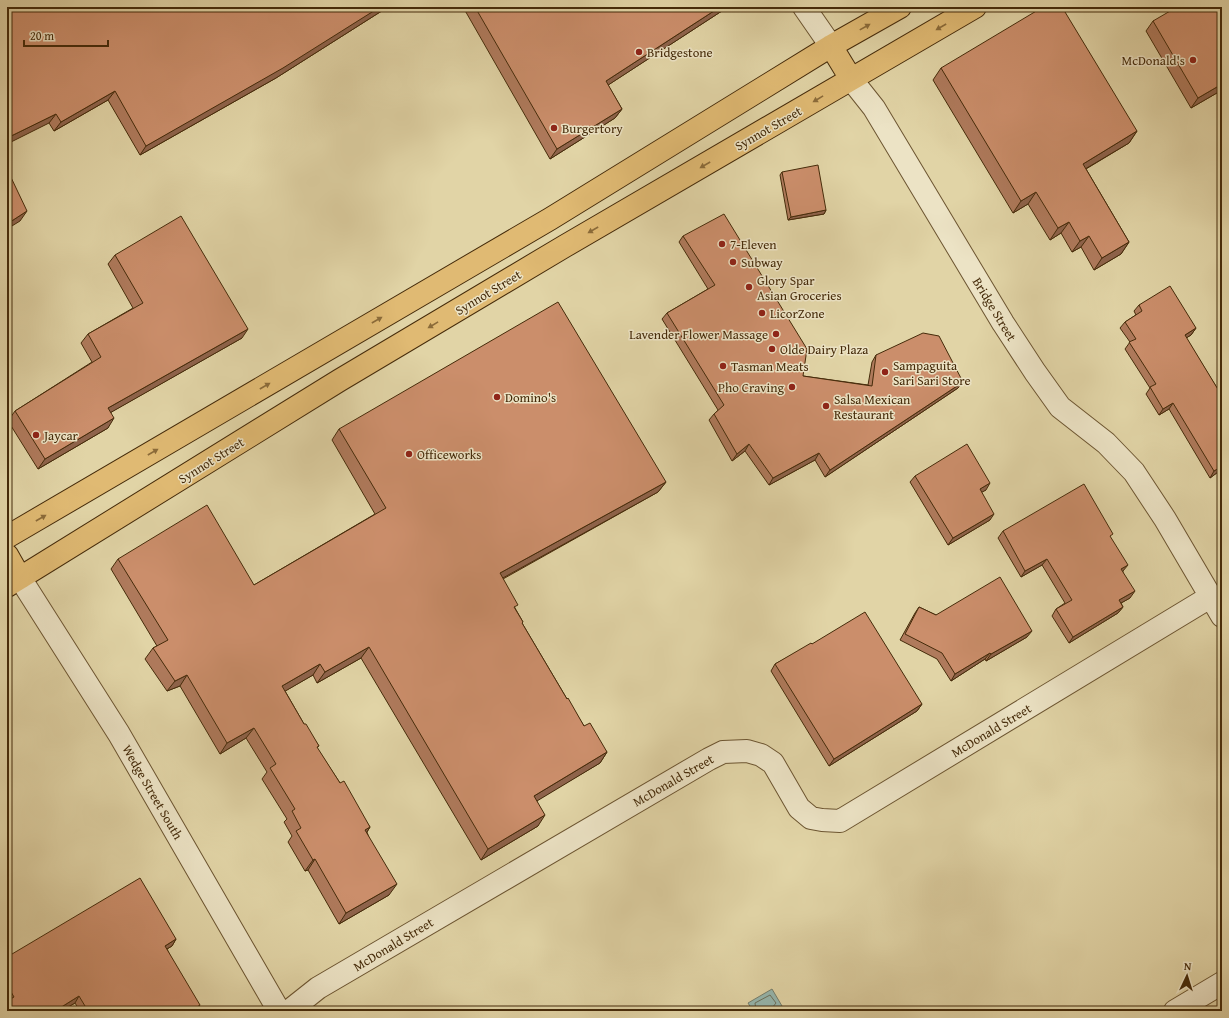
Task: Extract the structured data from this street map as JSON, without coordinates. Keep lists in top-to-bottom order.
{
  "streets": {
    "highway": ["Synnot Street"],
    "street": ["Bridge Street", "McDonald Street", "Wedge Street South"]
  },
  "crossings": [
    ["Synnot Street", "Bridge Street"],
    ["Synnot Street", "Wedge Street South"],
    ["Bridge Street", "McDonald Street"]
  ],
  "places": [
    "Bridgestone",
    "McDonald's",
    "Burgertory",
    "7-Eleven",
    "Subway",
    "Glory Spar Asian Groceries",
    "LicorZone",
    "Lavender Flower Massage",
    "Olde Dairy Plaza",
    "Tasman Meats",
    "Sampaguita Sari Sari Store",
    "Pho Craving",
    "Domino's",
    "Salsa Mexican Restaurant",
    "Jaycar",
    "Officeworks"
  ],
  "scale_bar": "20 m",
  "north": "top"
}
